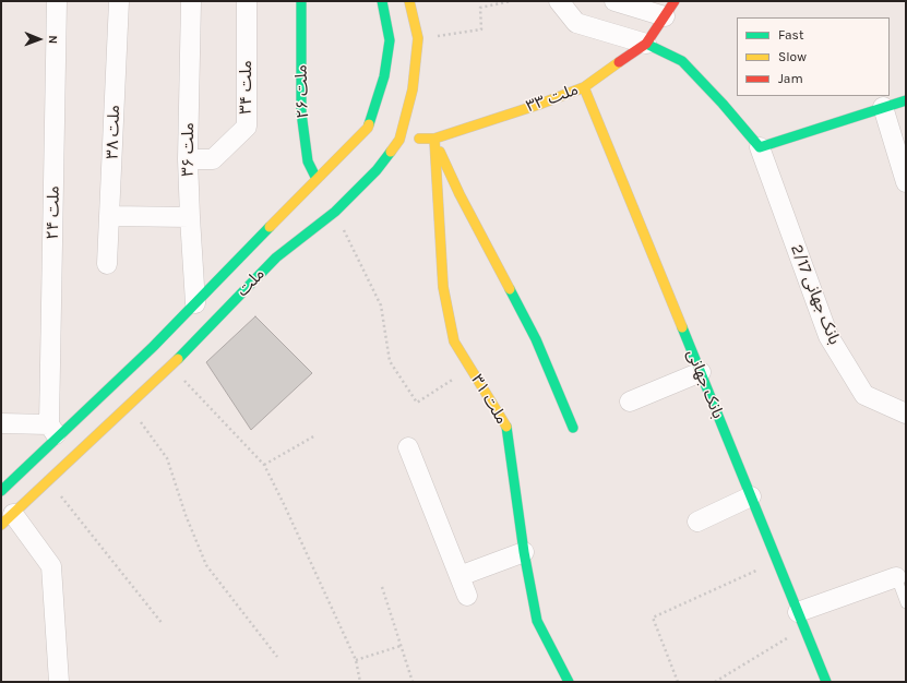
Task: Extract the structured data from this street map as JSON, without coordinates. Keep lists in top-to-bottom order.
{
  "streets": {
    "street": [
      "ملت ۳۴",
      "ملت ۲۶",
      "ملت ۳۳",
      "ملت ۳۸",
      "ملت ۳۶",
      "ملت ۲۴",
      "ملت",
      "بانک جهانی 2/17",
      "بانک جهانی",
      "ملت ۳۱"
    ]
  },
  "crossings": [
    ["ملت ۳۴", "ملت ۳۶"],
    ["ملت ۲۶", "ملت"],
    ["ملت ۳۳", "ملت"],
    ["ملت ۳۳", "بانک جهانی"],
    ["ملت ۳۳", "ملت ۳۱"],
    ["ملت ۳۶", "ملت"],
    ["ملت ۲۴", "ملت"]
  ],
  "legend": ["Fast", "Slow", "Jam"],
  "north": "right"
}
